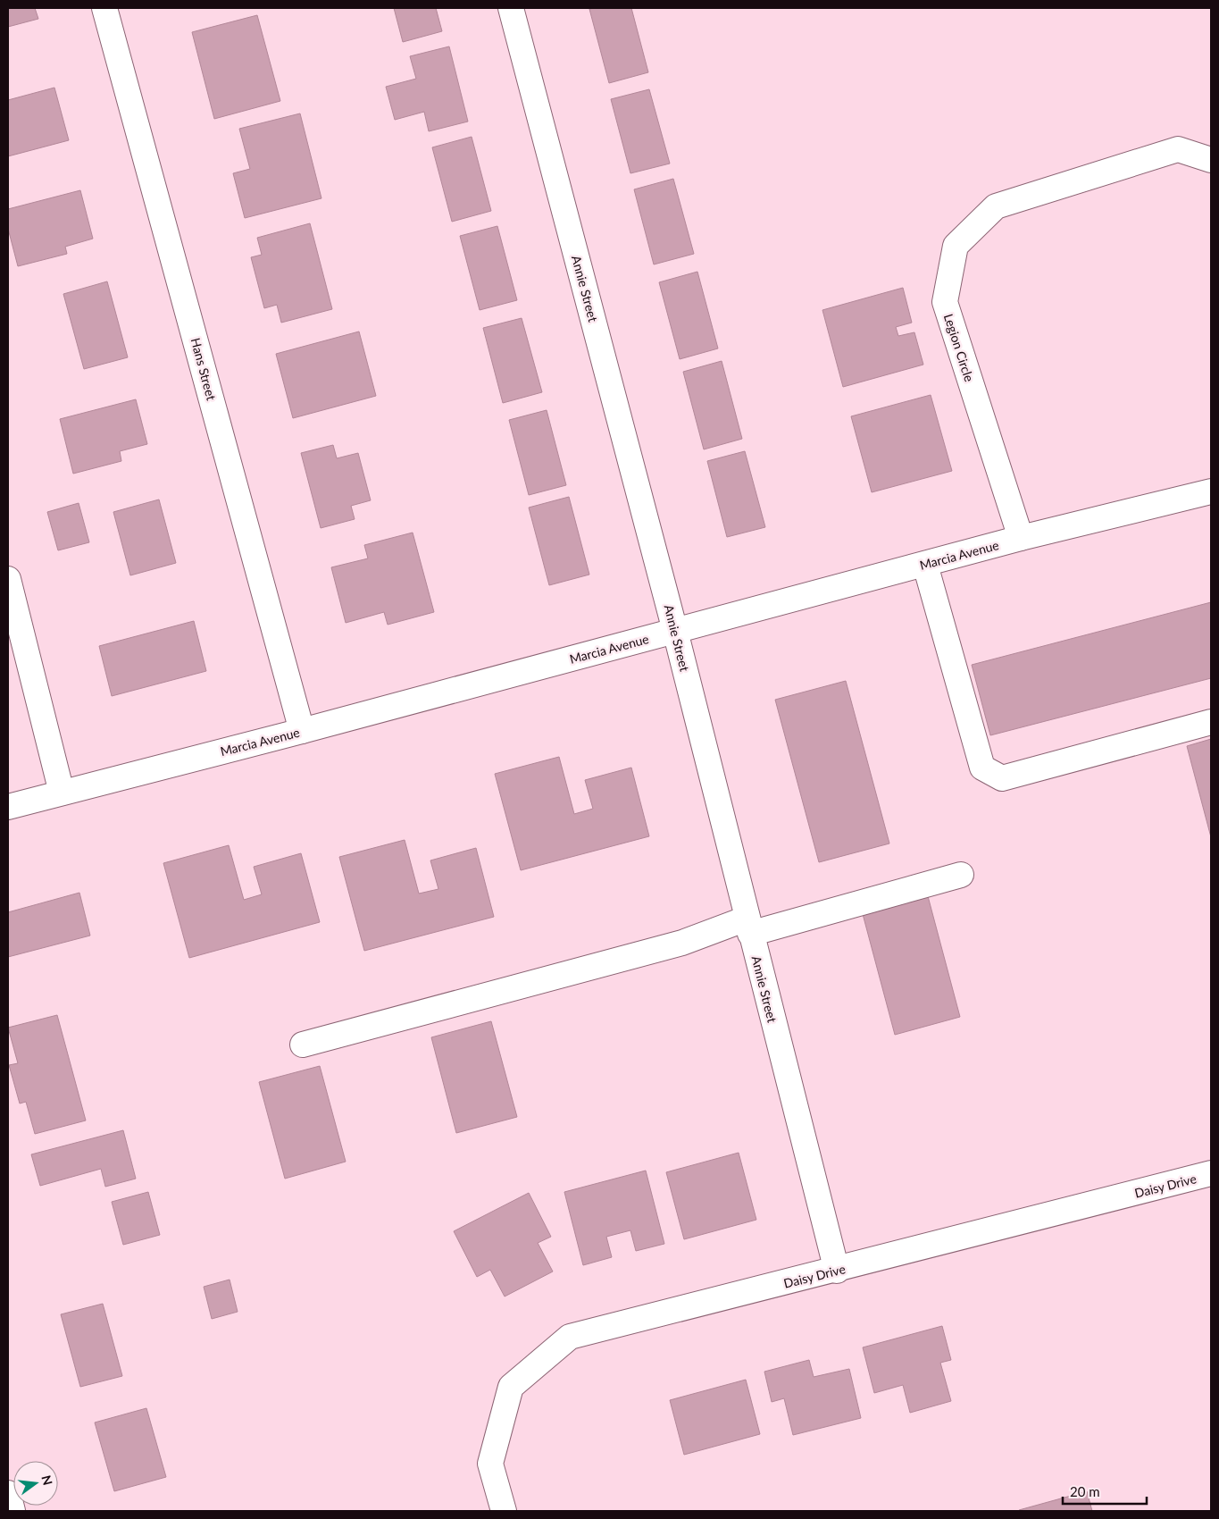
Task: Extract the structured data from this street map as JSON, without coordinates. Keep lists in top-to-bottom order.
{
  "streets": {
    "street": [
      "Annie Street",
      "Legion Circle",
      "Hans Street",
      "Marcia Avenue",
      "Daisy Drive"
    ]
  },
  "crossings": [
    ["Annie Street", "Marcia Avenue"],
    ["Annie Street", "Daisy Drive"],
    ["Legion Circle", "Marcia Avenue"],
    ["Hans Street", "Marcia Avenue"]
  ],
  "scale_bar": "20 m",
  "north": "right"
}
